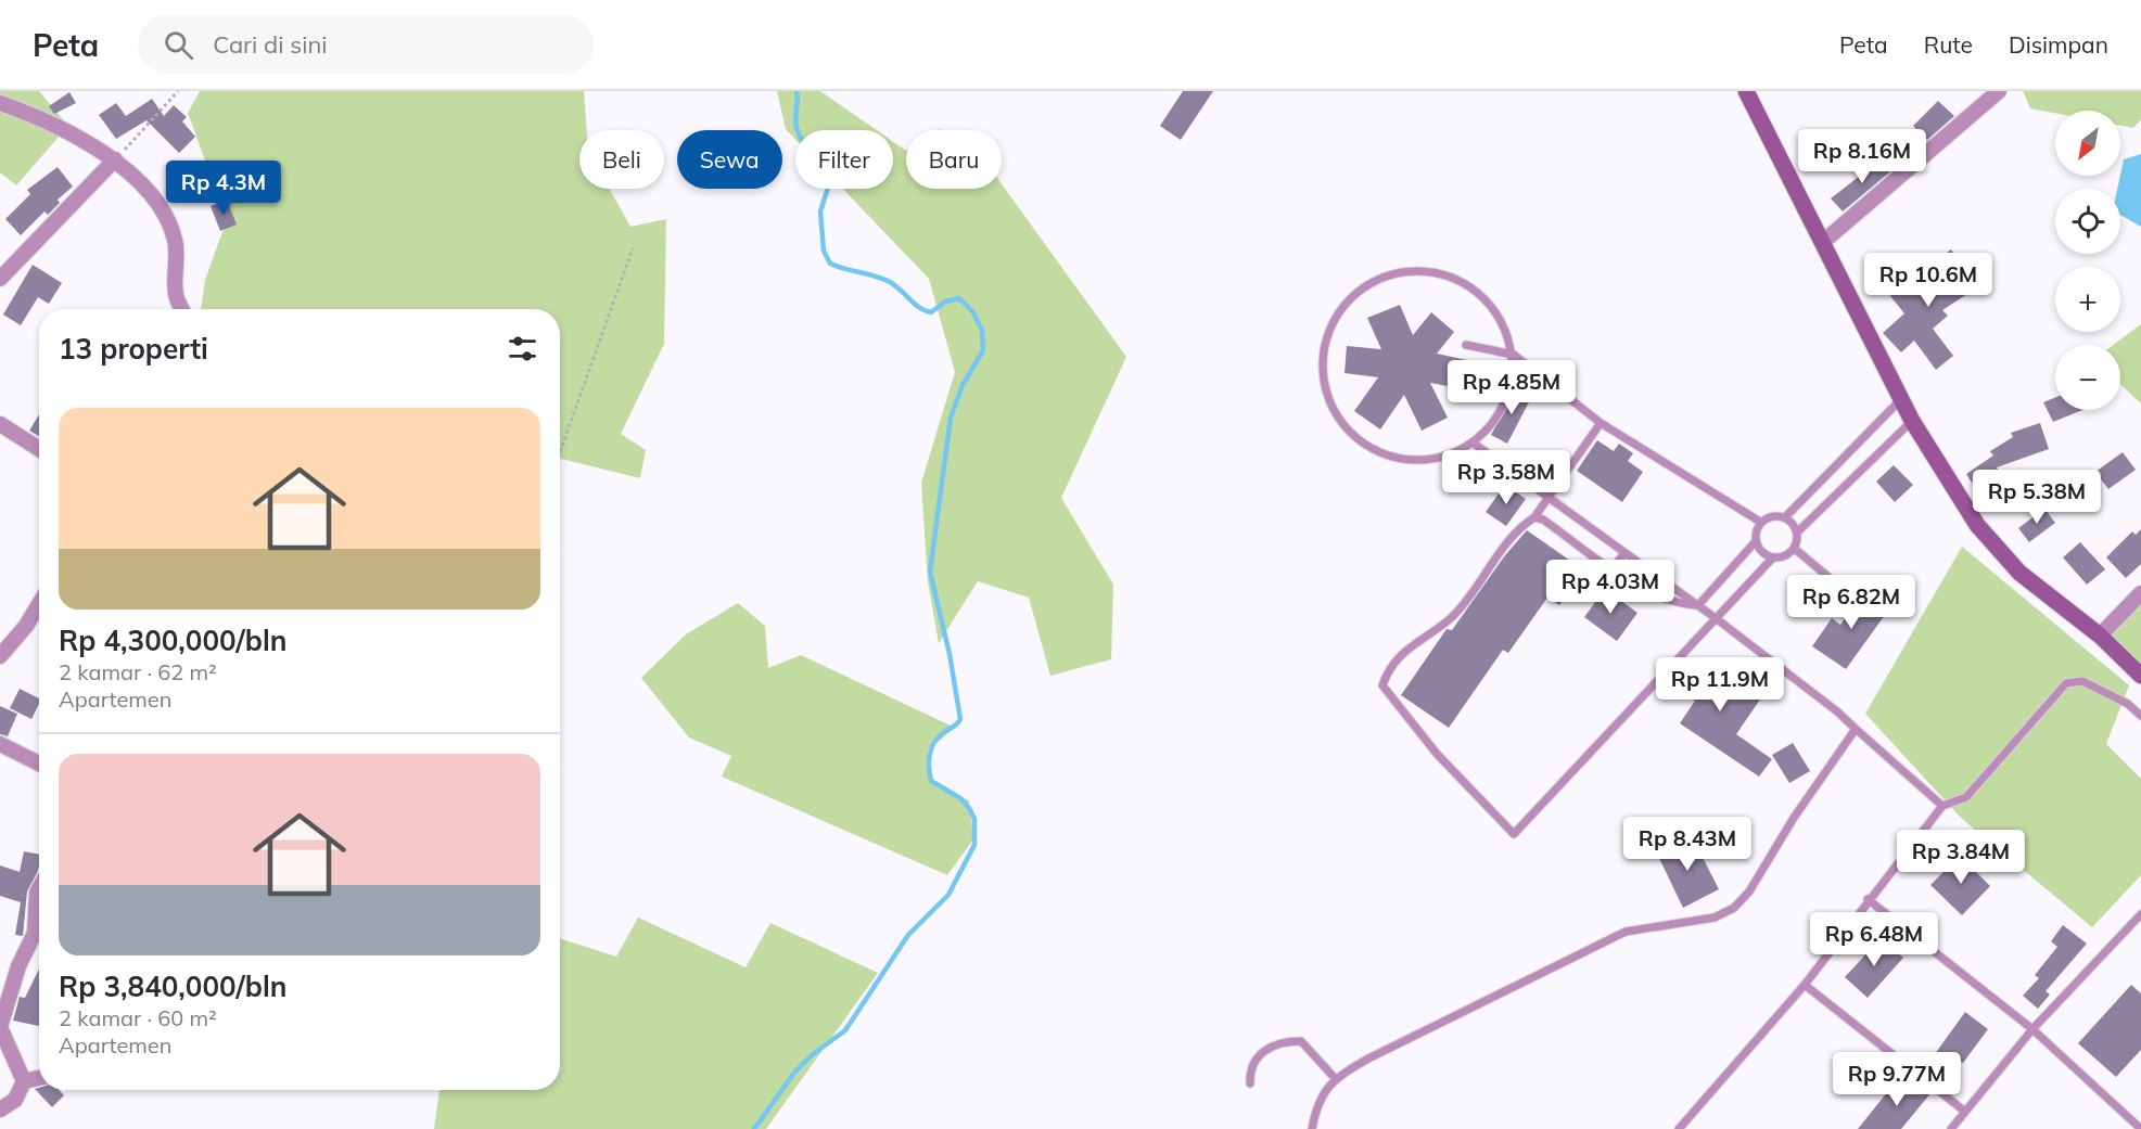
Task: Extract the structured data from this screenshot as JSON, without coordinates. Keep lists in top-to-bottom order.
{
  "north": "bottom left",
  "page": {
    "header": "Peta",
    "search": "Cari di sini",
    "nav": ["Peta", "Rute", "Disimpan"],
    "map_buttons": ["+", "−"],
    "price": [
      "Rp 8.16M",
      "Rp 4.3M",
      "Rp 10.6M",
      "Rp 4.85M",
      "Rp 3.58M",
      "Rp 5.38M",
      "Rp 4.03M",
      "Rp 6.82M",
      "Rp 11.9M",
      "Rp 8.43M",
      "Rp 3.84M",
      "Rp 6.48M",
      "Rp 9.77M"
    ],
    "chip": [
      "Beli",
      "Sewa",
      "Filter",
      "Baru"
    ],
    "heading": "13 properti",
    "list": [
      {
        "name": "Rp 4,300,000/bln",
        "note": "2 kamar · 62 m² · Apartemen"
      },
      {
        "name": "Rp 3,840,000/bln",
        "note": "2 kamar · 60 m² · Apartemen"
      }
    ]
  }
}
